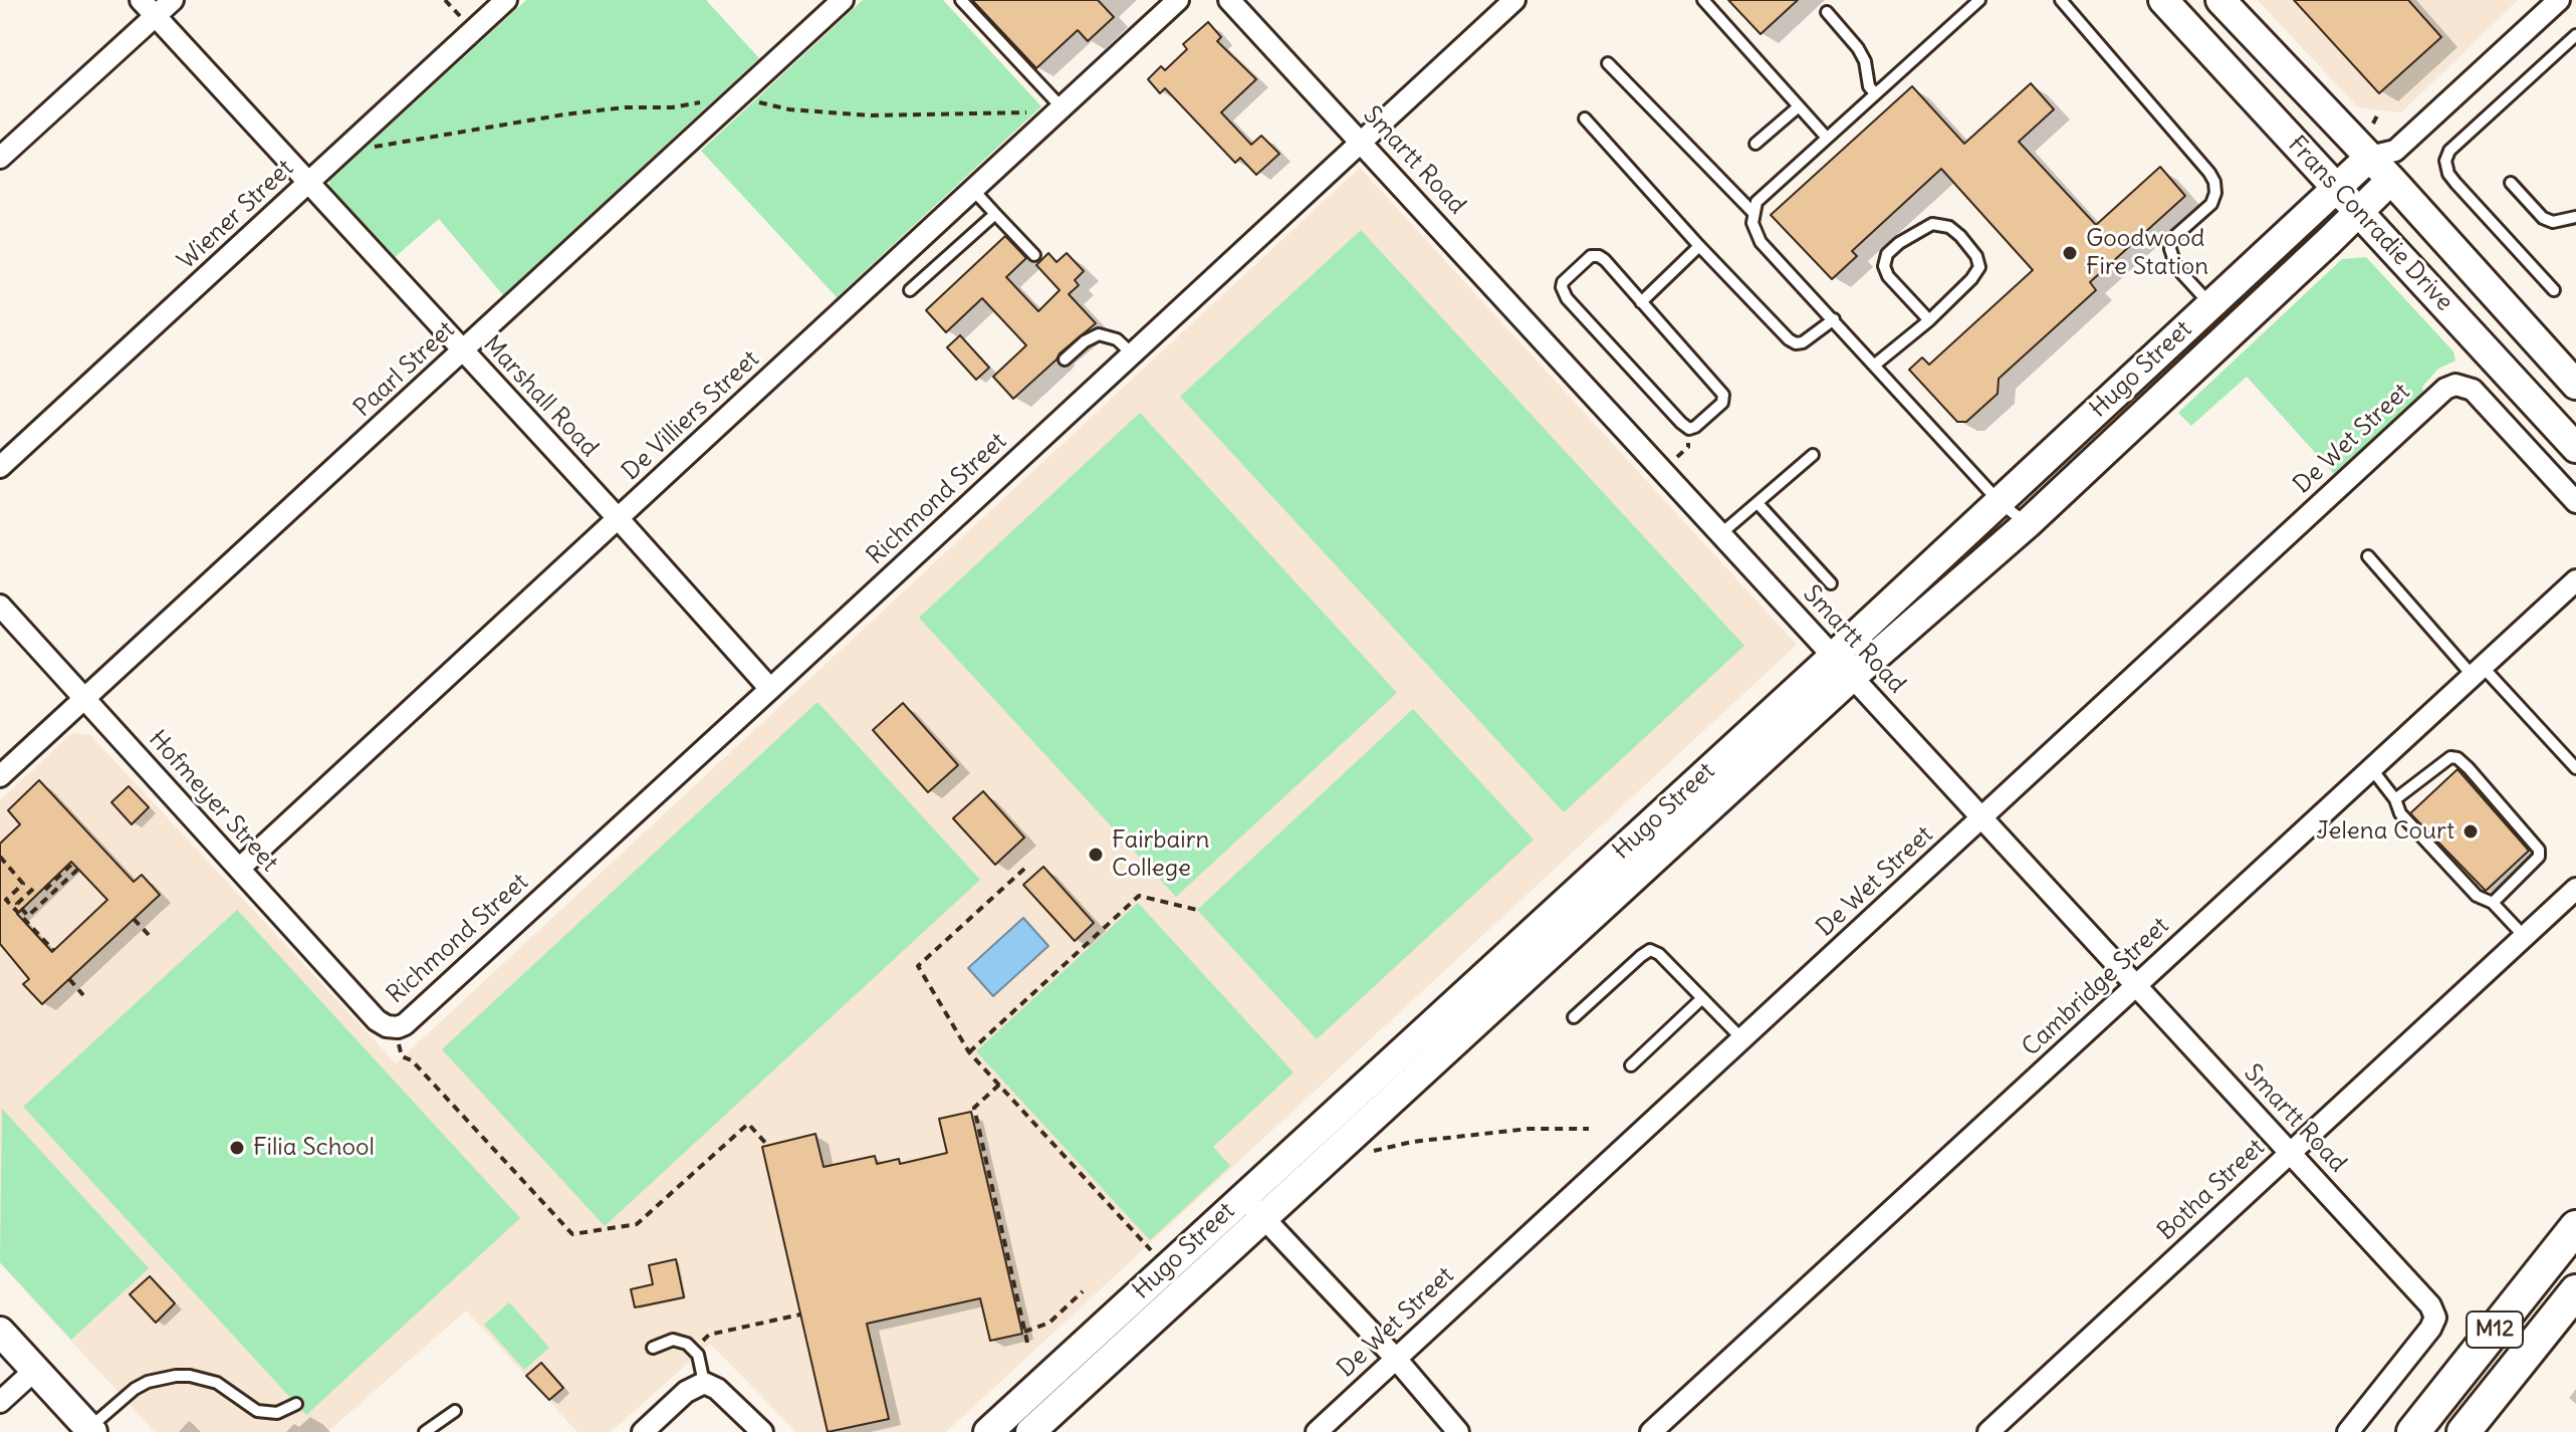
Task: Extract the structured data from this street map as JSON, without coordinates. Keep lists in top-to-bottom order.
{
  "streets": {
    "main road": ["M12"],
    "street": [
      "Smartt Road",
      "Wiener Street",
      "Frans Conradie Drive",
      "Paarl Street",
      "Hugo Street",
      "Marshall Road",
      "De Villiers Street",
      "De Wet Street",
      "Richmond Street",
      "Hofmeyer Street",
      "Cambridge Street",
      "Botha Street"
    ]
  },
  "crossings": [
    ["Smartt Road", "Hugo Street"],
    ["Smartt Road", "De Wet Street"],
    ["Smartt Road", "Richmond Street"],
    ["Smartt Road", "Cambridge Street"],
    ["Smartt Road", "Botha Street"],
    ["Wiener Street", "Marshall Road"],
    ["Frans Conradie Drive", "Hugo Street"],
    ["Paarl Street", "Marshall Road"],
    ["Paarl Street", "Hofmeyer Street"],
    ["Marshall Road", "De Villiers Street"],
    ["Marshall Road", "Richmond Street"],
    ["De Villiers Street", "Hofmeyer Street"],
    ["Richmond Street", "Hofmeyer Street"]
  ],
  "places": [
    "Goodwood Fire Station",
    "Jelena Court",
    "Fairbairn College",
    "Filia School"
  ]
}
